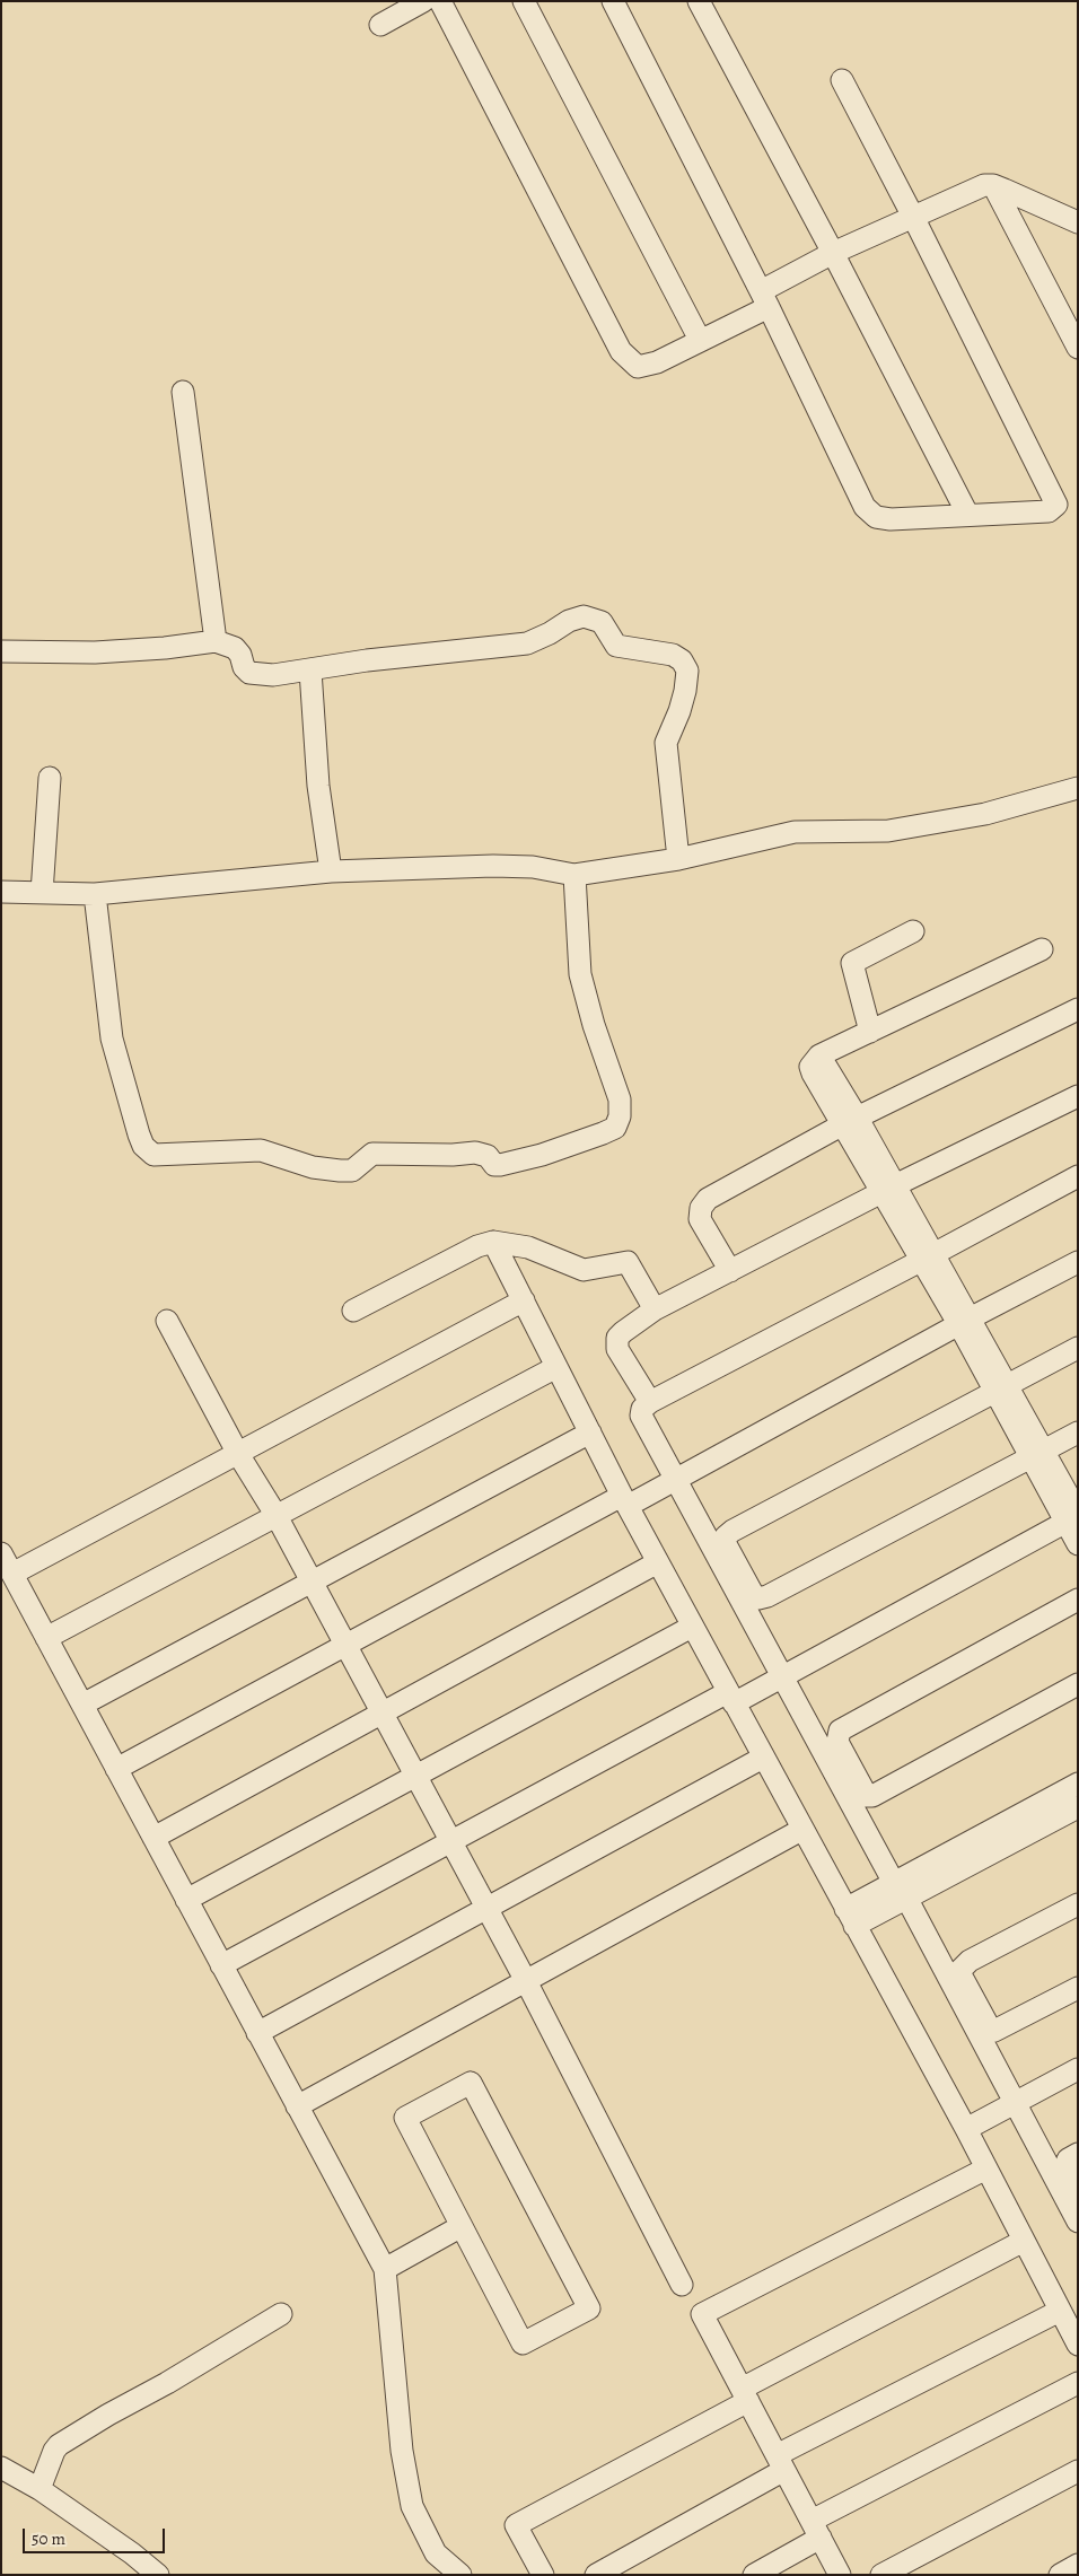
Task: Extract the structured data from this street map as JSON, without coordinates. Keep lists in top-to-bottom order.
{
  "scale_bar": "50 m"
}
